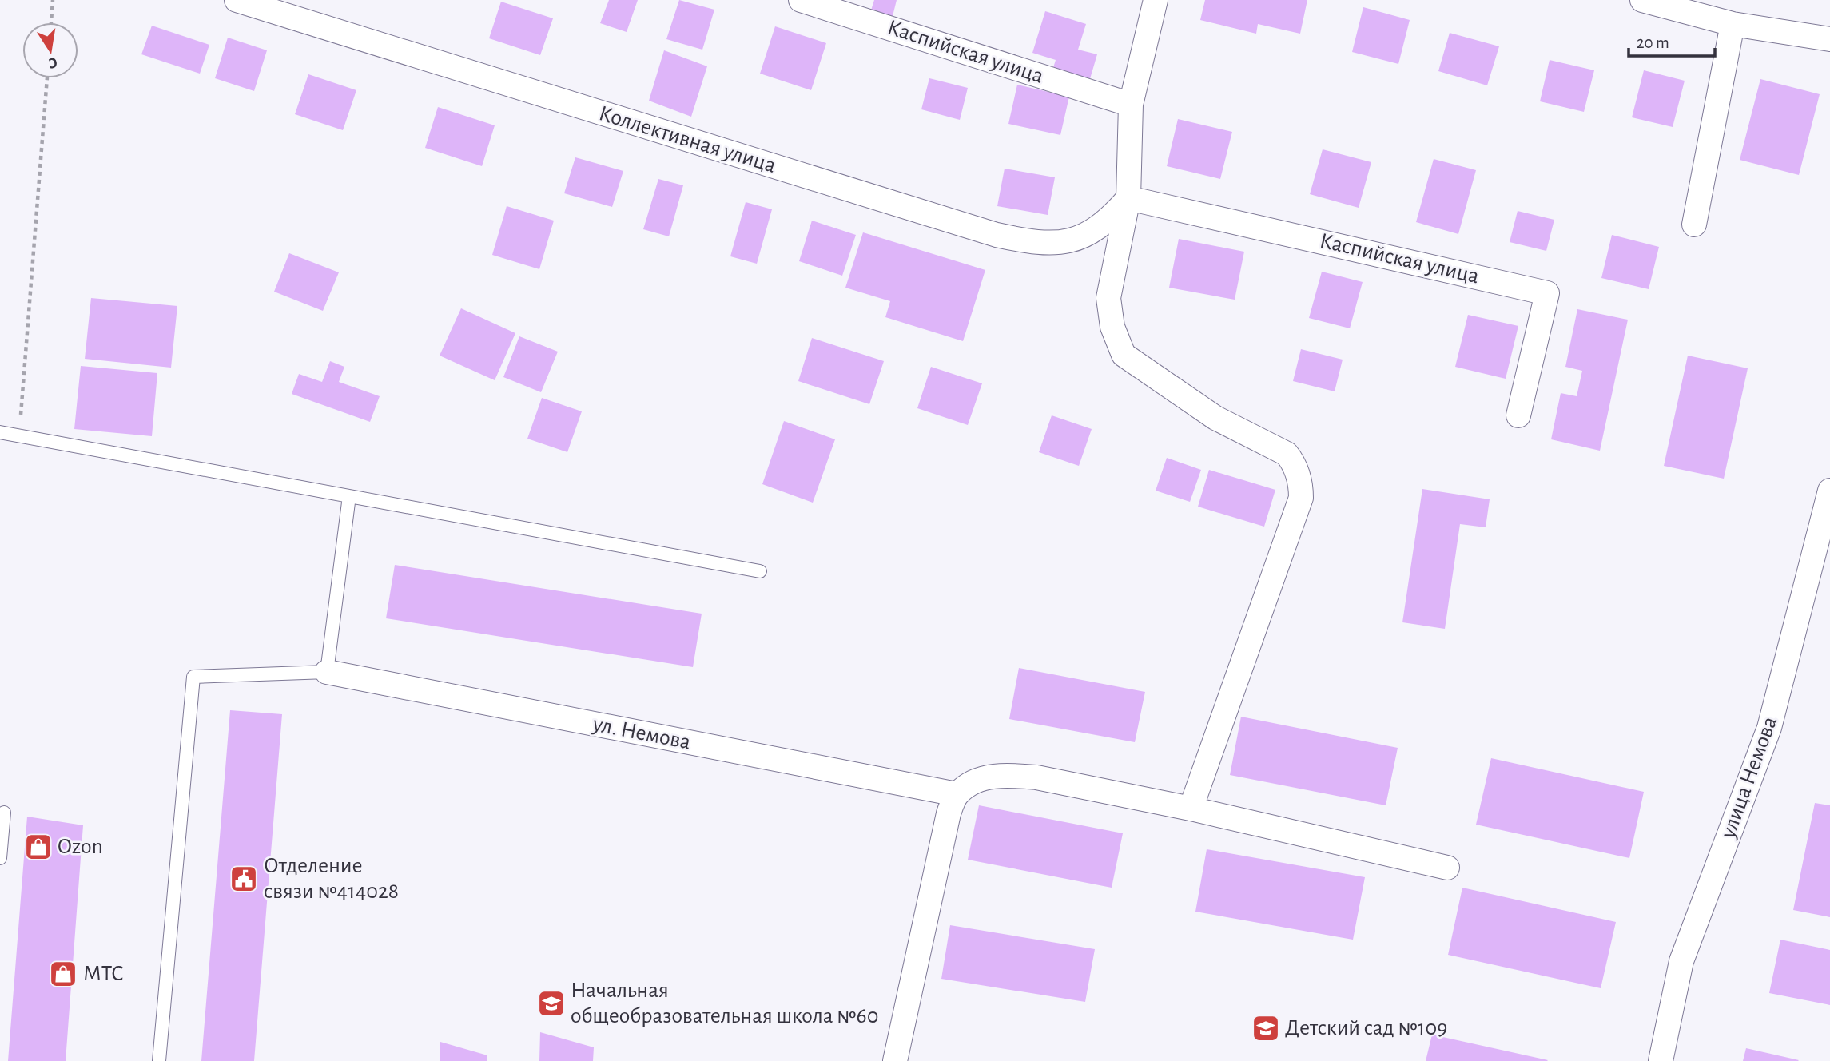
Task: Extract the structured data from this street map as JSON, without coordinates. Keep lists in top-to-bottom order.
{
  "streets": {
    "street": [
      "Каспийская улица",
      "Коллективная улица",
      "ул. Немова",
      "улица Немова"
    ]
  },
  "crossings": [
    ["Каспийская улица", "Коллективная улица"]
  ],
  "places": {
    "shop": ["Ozon", "МТС"],
    "public building": ["Отделение связи №414028"],
    "school or university": ["Начальная общеобразовательная школа №60", "Детский сад №109"]
  },
  "scale_bar": "20 m",
  "north": "bottom"
}
